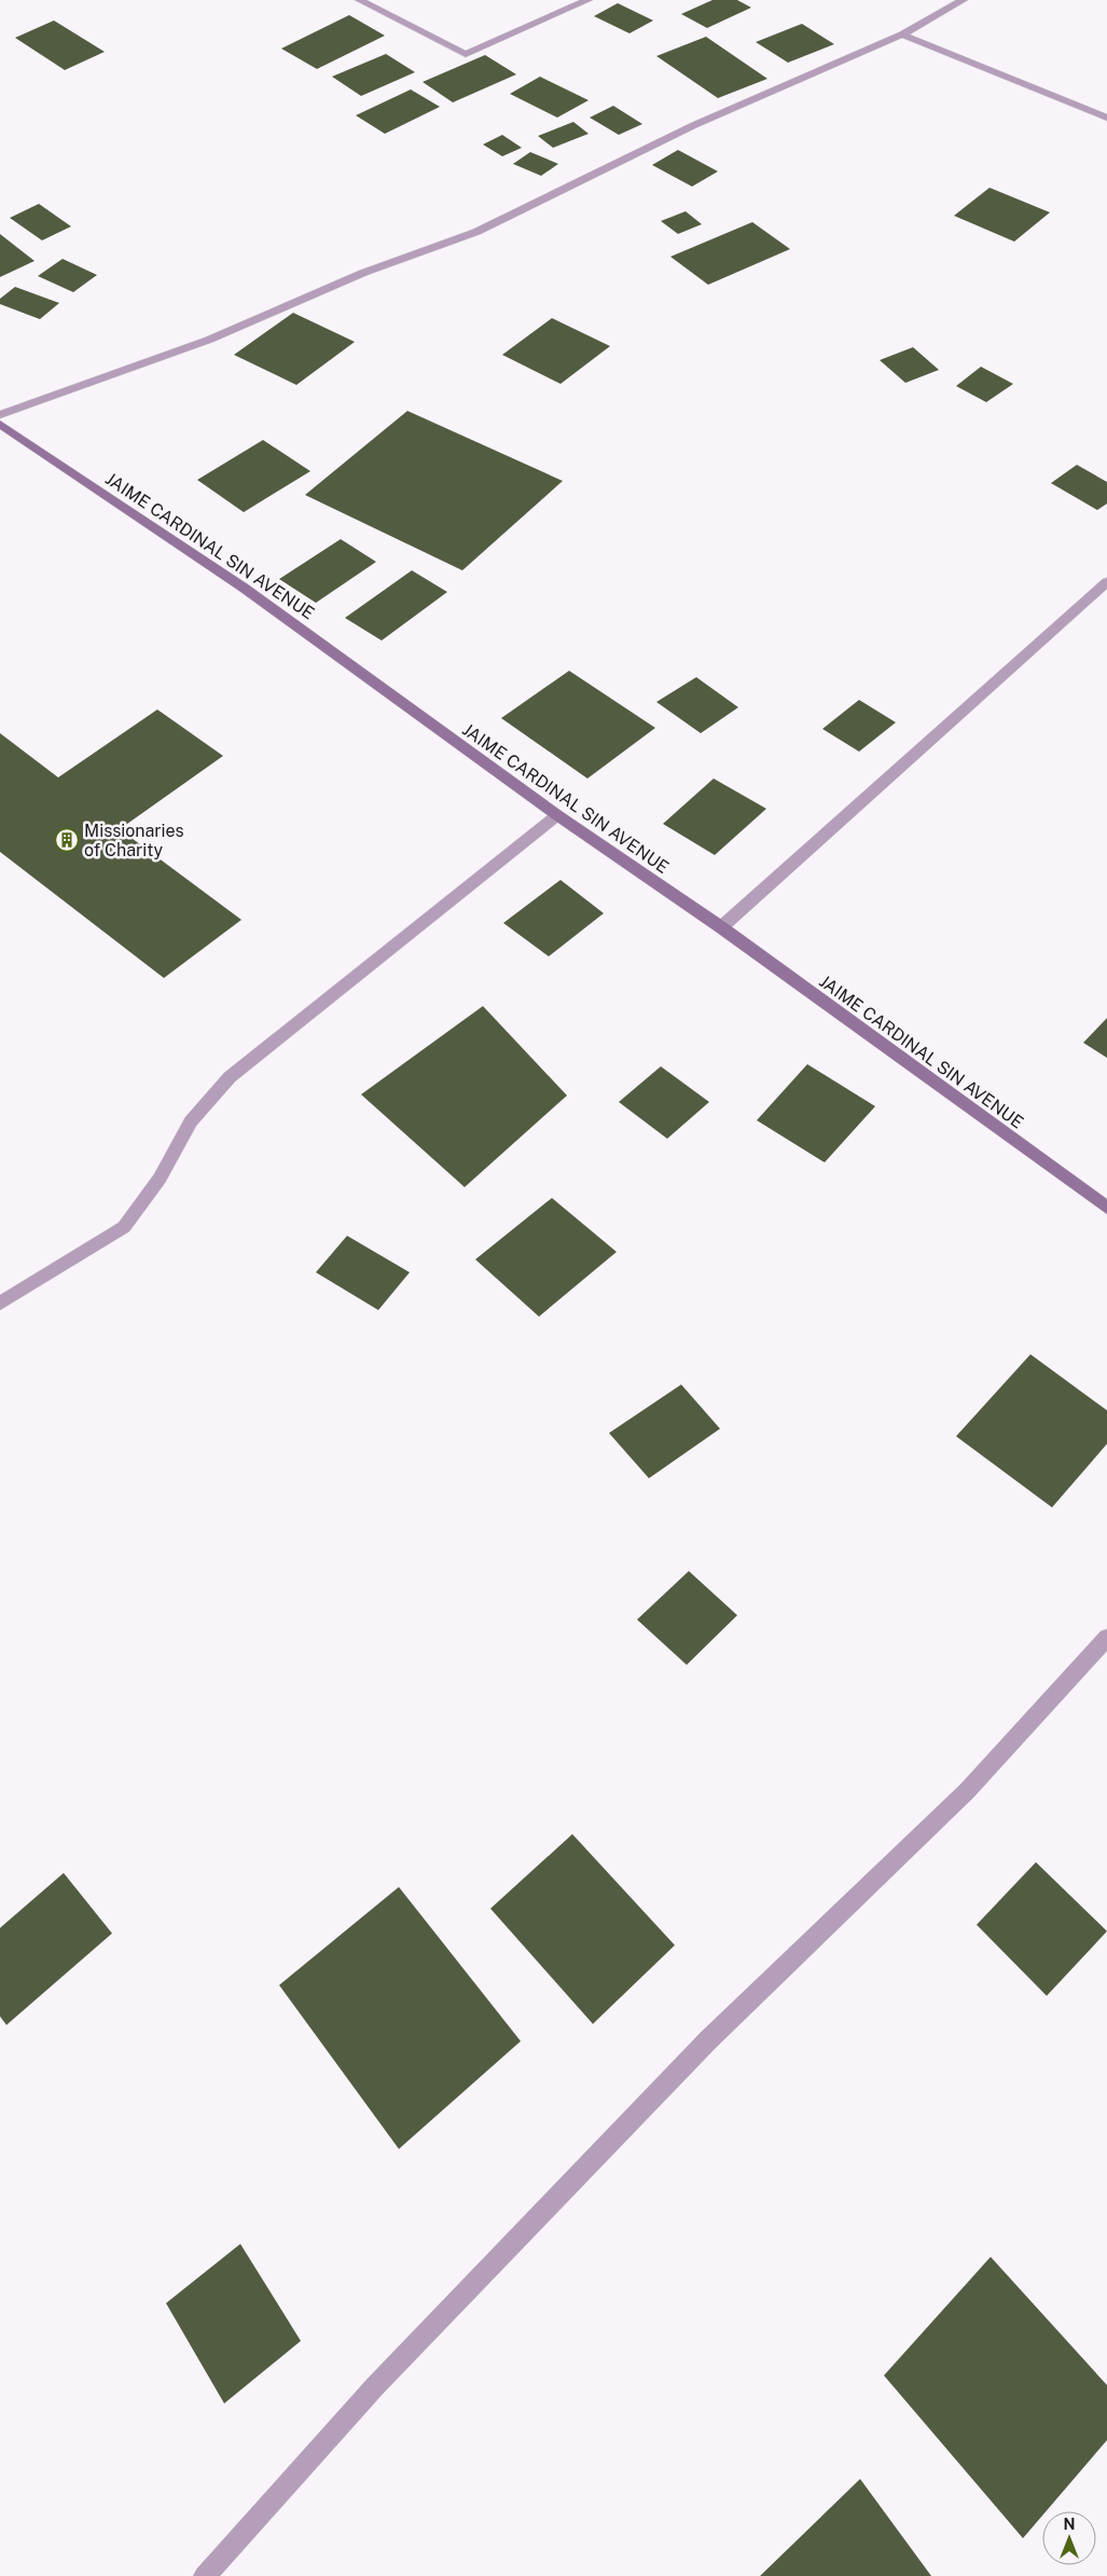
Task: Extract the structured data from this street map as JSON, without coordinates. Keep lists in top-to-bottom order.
{
  "streets": {
    "street": ["JAIME CARDINAL SIN AVENUE"]
  },
  "places": {
    "building": ["Missionaries of Charity"]
  },
  "north": "top"
}
